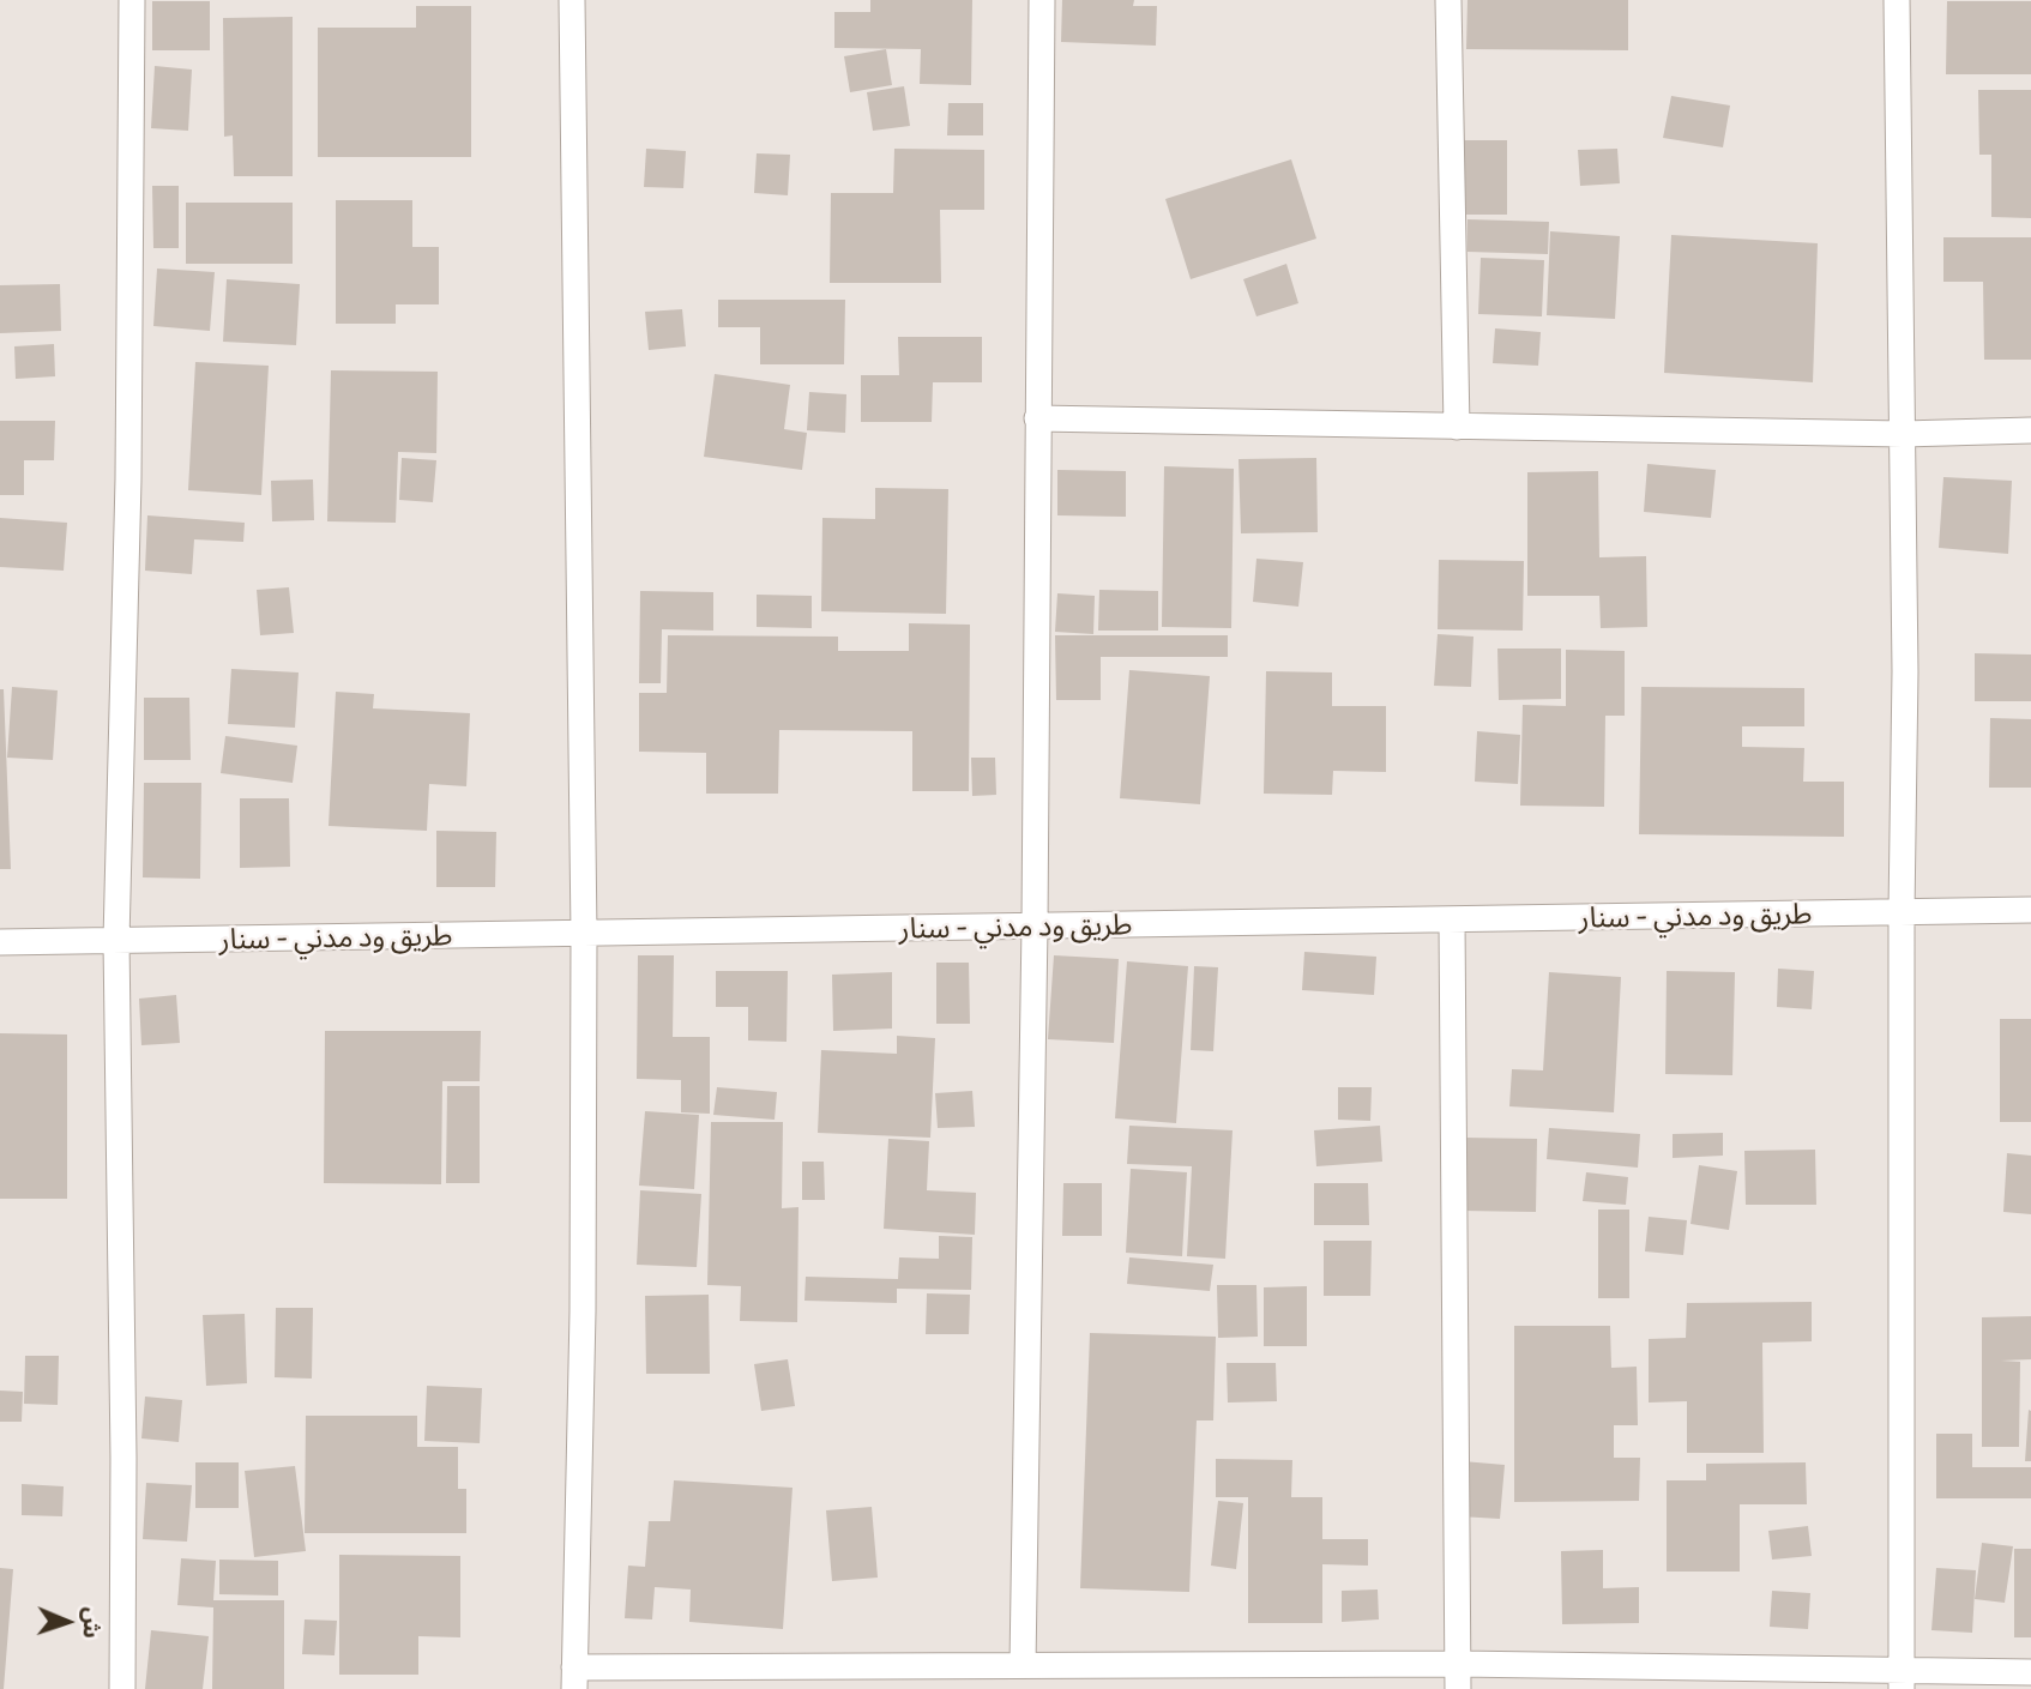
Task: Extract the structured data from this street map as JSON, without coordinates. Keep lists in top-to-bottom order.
{
  "streets": {
    "street": ["طريق ود مدني - سنار"]
  },
  "north": "right"
}
